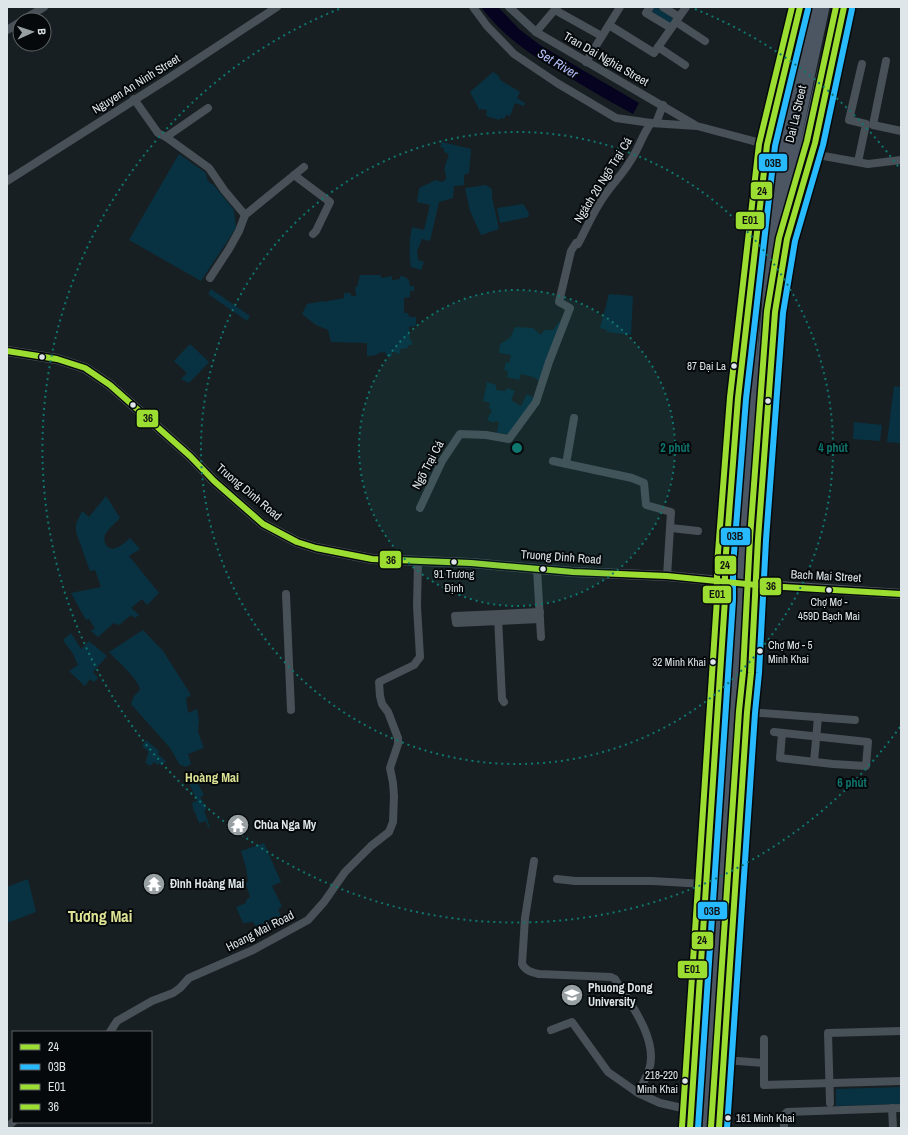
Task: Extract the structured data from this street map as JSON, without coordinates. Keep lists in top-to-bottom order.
{
  "streets": {
    "main road": ["Dai La Street", "Truong Dinh Road", "Bach Mai Street"],
    "street": [
      "Tran Dai Nghia Street",
      "Nguyen An Ninh Street",
      "Ngách 20 Ngõ Trại Cá",
      "Ngõ Trại Cá",
      "Hoang Mai Road"
    ]
  },
  "crossings": [
    ["Tran Dai Nghia Street", "Dai La Street"],
    ["Tran Dai Nghia Street", "Ngách 20 Ngõ Trại Cá"],
    ["Dai La Street", "Truong Dinh Road"],
    ["Dai La Street", "Bach Mai Street"],
    ["Ngách 20 Ngõ Trại Cá", "Ngõ Trại Cá"],
    ["Truong Dinh Road", "Bach Mai Street"],
    ["Truong Dinh Road", "Hoang Mai Road"]
  ],
  "districts": ["Hoàng Mai", "Tương Mai"],
  "water": ["Set River"],
  "places": {
    "other": [
      "87 Đại La",
      "91 Trương Định",
      "Chợ Mơ - 459D Bạch Mai",
      "Chợ Mơ - 5 Minh Khai",
      "32 Minh Khai",
      "218-220 Minh Khai",
      "161 Minh Khai"
    ],
    "temple": ["Chùa Nga My", "Đình Hoàng Mai"],
    "school or university": ["Phuong Dong University"]
  },
  "lines": [
    "transit line 24",
    "transit line E01",
    "transit line 03B",
    "transit line 36"
  ],
  "legend": [
    "24",
    "03B",
    "E01",
    "36"
  ],
  "north": "right",
  "rings": ["2 phút", "4 phút", "6 phút"]
}
